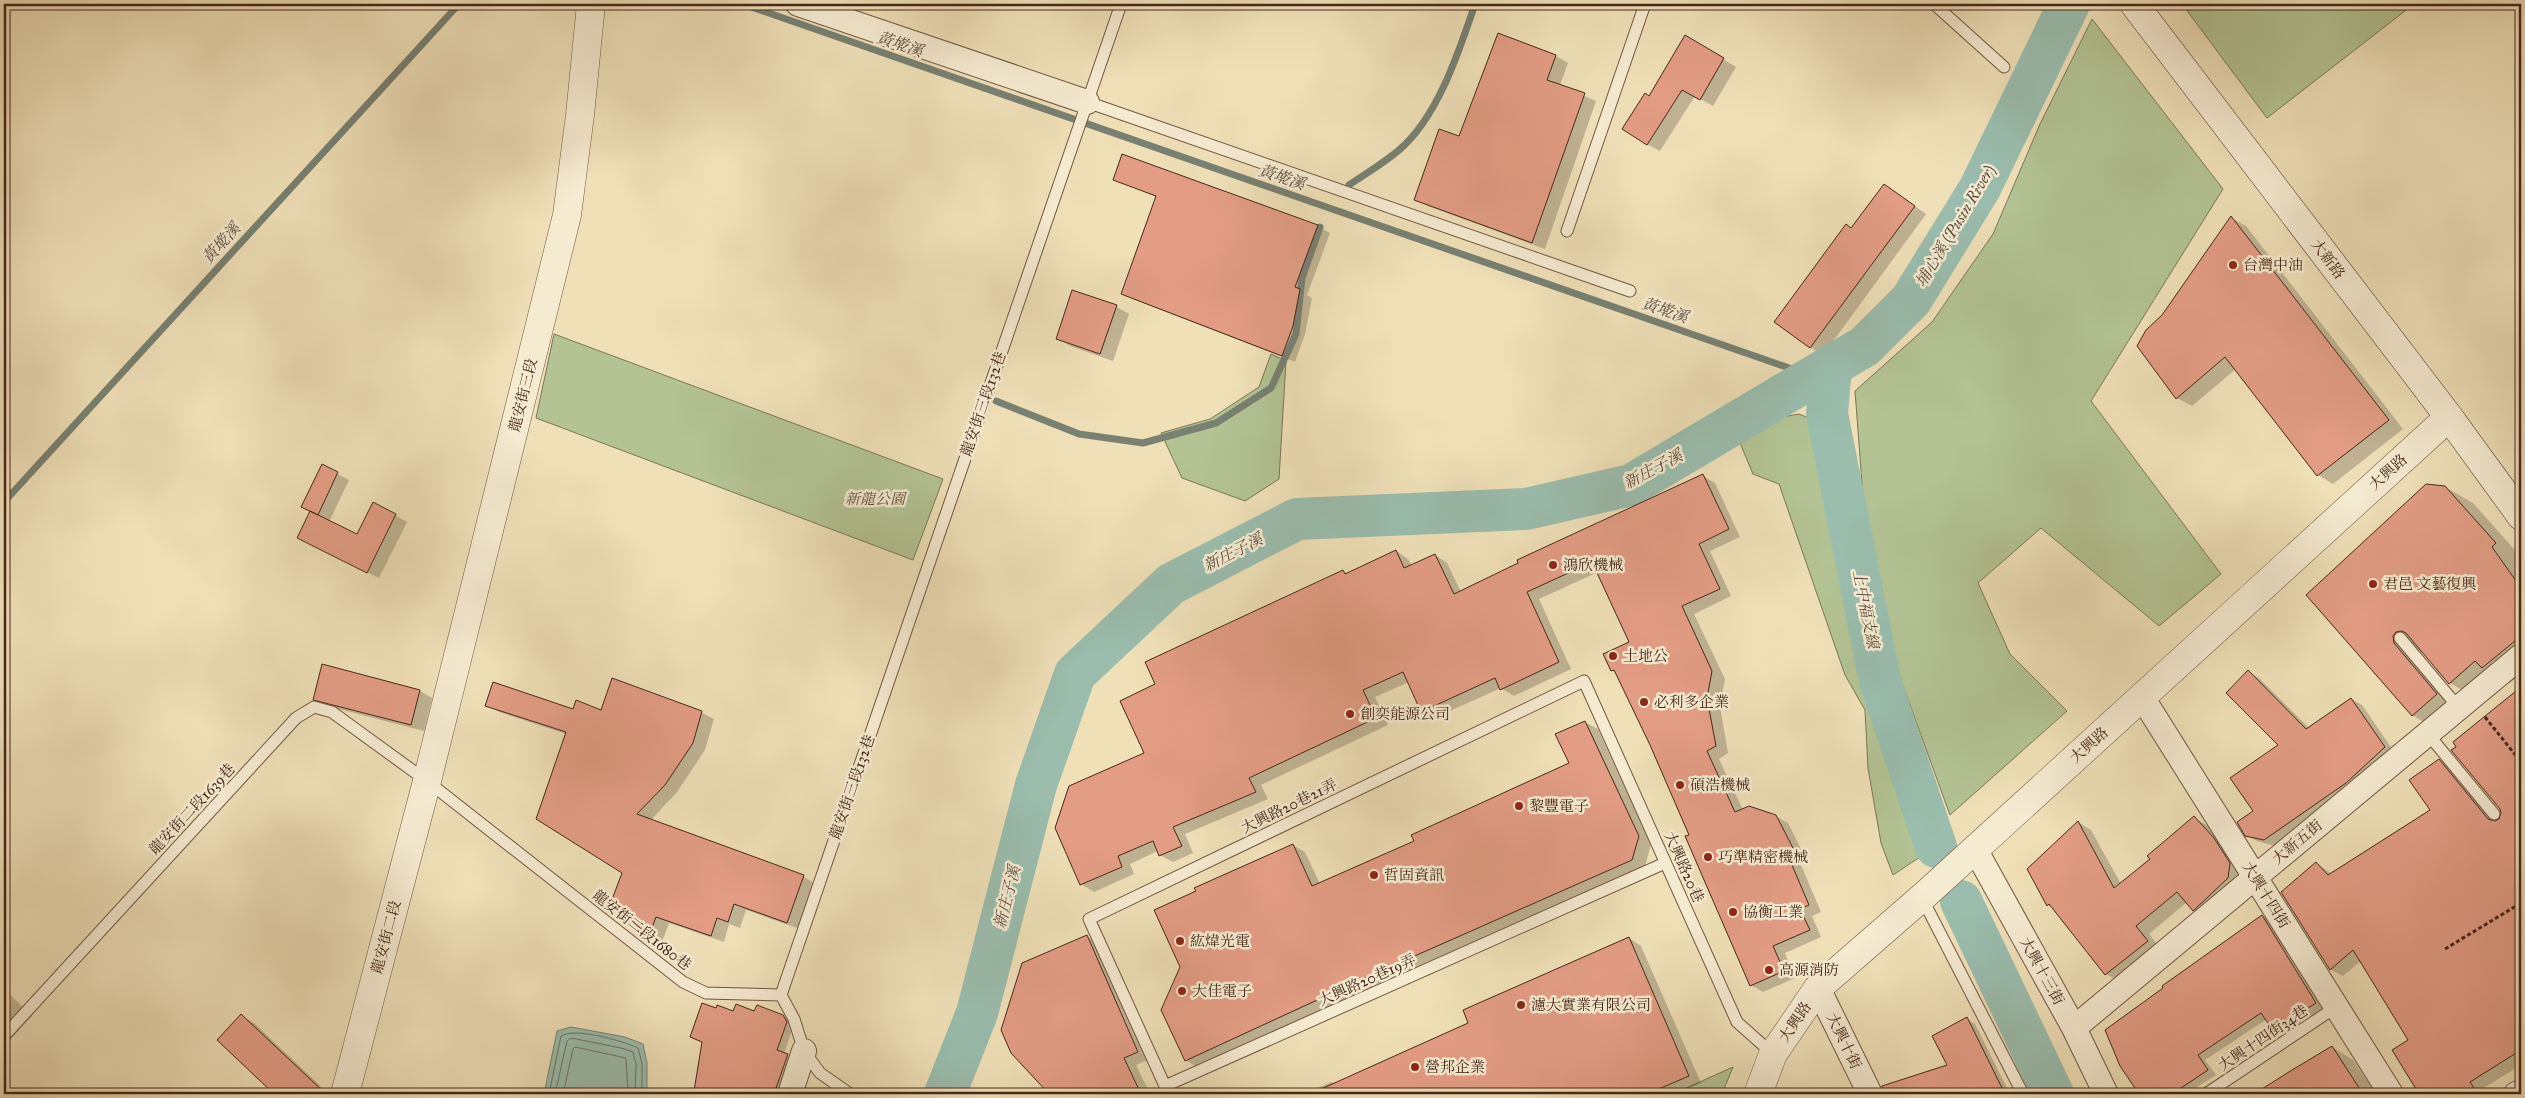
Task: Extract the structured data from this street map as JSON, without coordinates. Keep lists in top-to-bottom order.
{
  "streets": {
    "street": [
      "大新路",
      "龍安街三段",
      "大興路",
      "大新五街",
      "大興十四街",
      "龍安街二段",
      "大興十三街",
      "大興十街"
    ],
    "lane": [
      "龍安街三段132巷",
      "大興路20巷21弄",
      "龍安街二段1639巷",
      "大興路20巷",
      "龍安街二段1680巷",
      "大興路20巷19弄",
      "大興十四街34巷"
    ]
  },
  "crossings": [
    ["大新路", "大興路"],
    ["龍安街三段", "龍安街二段1639巷"],
    ["龍安街三段", "龍安街二段1680巷"],
    ["龍安街三段", "龍安街二段"],
    ["龍安街三段132巷", "龍安街二段1680巷"],
    ["大興路", "大興路20巷"],
    ["大興路", "大興十四街"],
    ["大興路", "大興十三街"],
    ["大興路", "大興十街"],
    ["大興路20巷21弄", "大興路20巷"],
    ["大興路20巷21弄", "大興路20巷19弄"],
    ["龍安街二段1639巷", "龍安街二段1680巷"],
    ["龍安街二段1639巷", "龍安街二段"],
    ["大新五街", "大興十四街"],
    ["大新五街", "大興十三街"],
    ["大興路20巷", "大興路20巷19弄"],
    ["大興十四街", "大興十四街34巷"],
    ["龍安街二段1680巷", "龍安街二段"]
  ],
  "water": [
    "黃墘溪",
    "埔心溪 (Pusin River)",
    "新庄子溪",
    "上中福支線"
  ],
  "parks": ["新龍公園"],
  "places": [
    "台灣中油",
    "鴻欣機械",
    "君邑 文藝復興",
    "土地公",
    "必利多企業",
    "創奕能源公司",
    "碩浩機械",
    "黎豐電子",
    "巧準精密機械",
    "哲固資訊",
    "協衡工業",
    "紘煒光電",
    "高源消防",
    "大佳電子",
    "濾大實業有限公司",
    "營邦企業"
  ]
}
